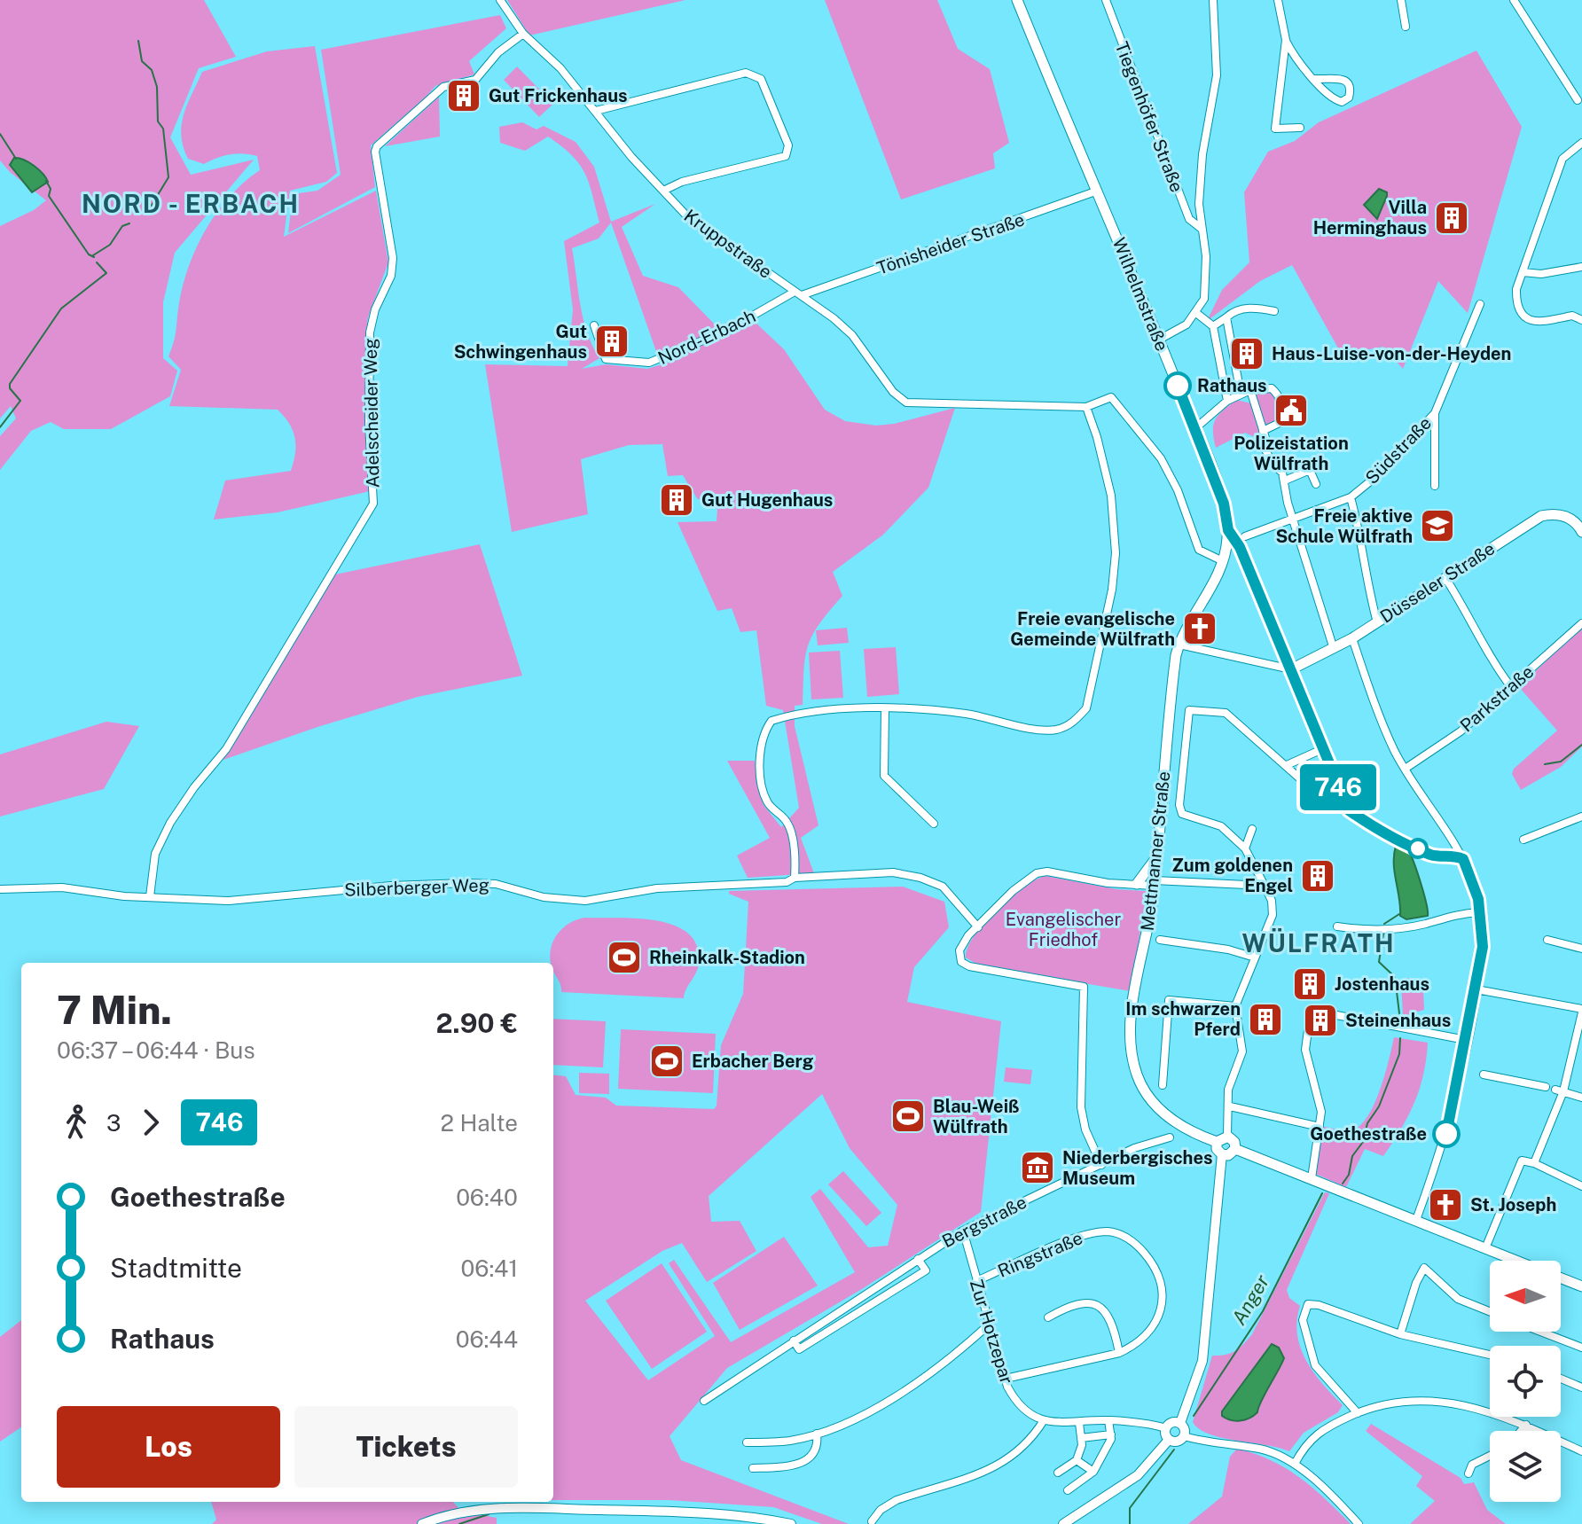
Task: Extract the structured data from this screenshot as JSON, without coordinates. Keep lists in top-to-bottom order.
{
  "streets": {
    "main road": ["Wilhelmstraße", "Düsseler Straße", "Mettmanner Straße"],
    "street": [
      "Tiegenhöfer Straße",
      "Kruppstraße",
      "Tönisheider Straße",
      "Nord-Erbach",
      "Adelscheider Weg",
      "Südstraße",
      "Parkstraße",
      "Silberberger Weg",
      "Bergstraße",
      "Ringstraße",
      "Zur Hotzepar"
    ]
  },
  "crossings": [
    ["Kruppstraße", "Tönisheider Straße"],
    ["Kruppstraße", "Nord-Erbach"],
    ["Kruppstraße", "Adelscheider Weg"],
    ["Tönisheider Straße", "Wilhelmstraße"],
    ["Tönisheider Straße", "Nord-Erbach"],
    ["Wilhelmstraße", "Düsseler Straße"],
    ["Wilhelmstraße", "Mettmanner Straße"],
    ["Adelscheider Weg", "Silberberger Weg"],
    ["Bergstraße", "Zur Hotzepar"],
    ["Ringstraße", "Zur Hotzepar"]
  ],
  "districts": ["NORD - ERBACH", "WÜLFRATH"],
  "water": ["Anger"],
  "parks": ["Evangelischer Friedhof"],
  "places": {
    "building": [
      "Gut Frickenhaus",
      "Villa Herminghaus",
      "Gut Schwingenhaus",
      "Haus-Luise-von-der-Heyden",
      "Gut Hugenhaus",
      "Zum goldenen Engel",
      "Jostenhaus",
      "Im schwarzen Pferd",
      "Steinenhaus"
    ],
    "other": ["Rathaus", "Goethestraße"],
    "public building": ["Polizeistation Wülfrath"],
    "school or university": ["Freie aktive Schule Wülfrath"],
    "church": ["Freie evangelische Gemeinde Wülfrath", "St. Joseph"],
    "sports": ["Rheinkalk-Stadion", "Erbacher Berg", "Blau-Weiß Wülfrath"],
    "museum": ["Niederbergisches Museum"]
  },
  "lines": ["bus line 746"],
  "north": "left",
  "page": {
    "on_map": "746",
    "heading": ["7 Min.", "06:37 – 06:44 · Bus", "2.90 €"],
    "legs": ["3", "746", "2 Halte"],
    "list": [
      {
        "name": "Goethestraße",
        "value": "06:40"
      },
      {
        "name": "Stadtmitte",
        "value": "06:41"
      },
      {
        "name": "Rathaus",
        "value": "06:44"
      }
    ],
    "buttons": ["Los", "Tickets"]
  }
}
